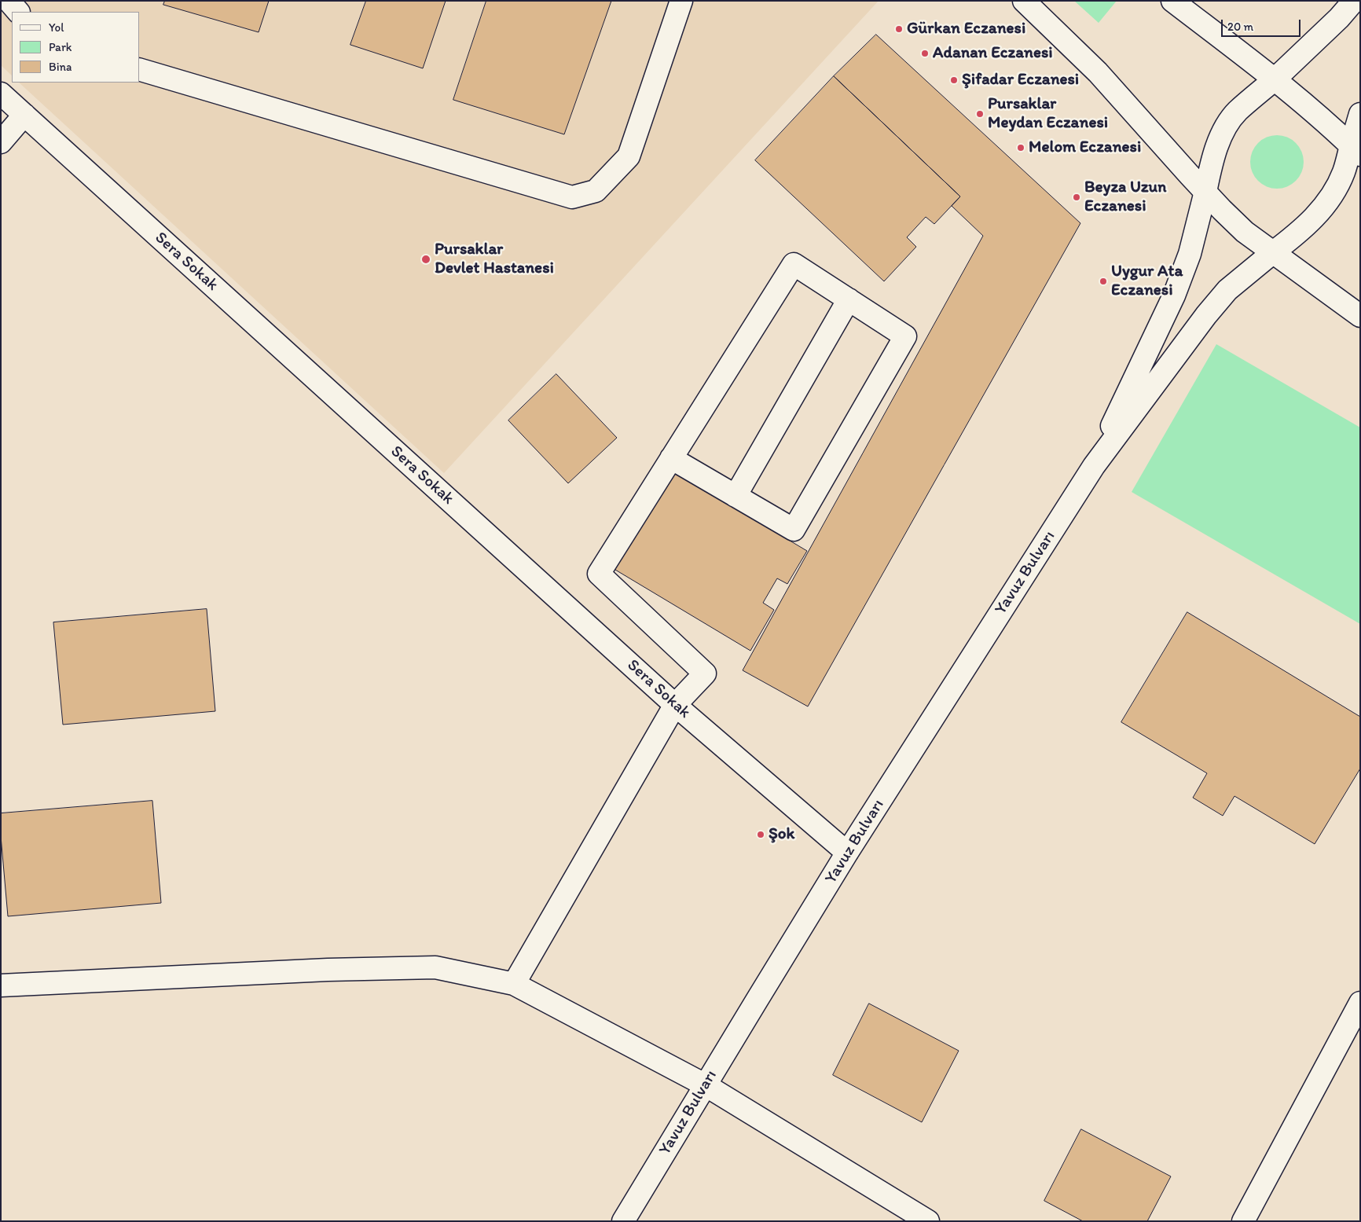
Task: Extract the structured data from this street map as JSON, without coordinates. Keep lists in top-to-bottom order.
{
  "streets": {
    "street": ["Sera Sokak", "Yavuz Bulvarı"]
  },
  "crossings": [
    ["Sera Sokak", "Yavuz Bulvarı"]
  ],
  "places": [
    "Gürkan Eczanesi",
    "Adanan Eczanesi",
    "Şifadar Eczanesi",
    "Pursaklar Meydan Eczanesi",
    "Melom Eczanesi",
    "Beyza Uzun Eczanesi",
    "Pursaklar Devlet Hastanesi",
    "Uygur Ata Eczanesi",
    "Şok"
  ],
  "legend": ["Yol", "Park", "Bina"],
  "scale_bar": "20 m"
}
